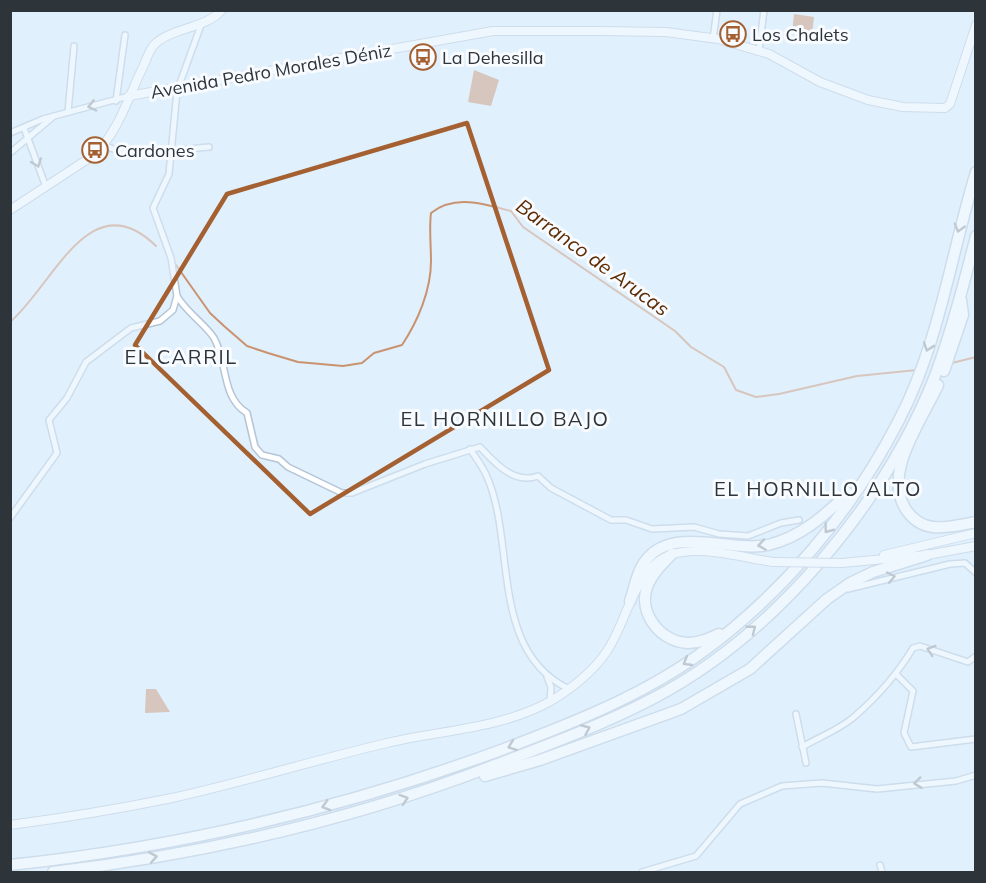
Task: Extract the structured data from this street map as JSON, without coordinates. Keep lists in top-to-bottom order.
{
  "streets": {
    "street": ["Avenida Pedro Morales Déniz"]
  },
  "districts": ["EL CARRIL", "EL HORNILLO BAJO", "EL HORNILLO ALTO"],
  "water": ["Barranco de Arucas"],
  "places": {
    "bus stop": ["Los Chalets", "La Dehesilla", "Cardones"]
  }
}
